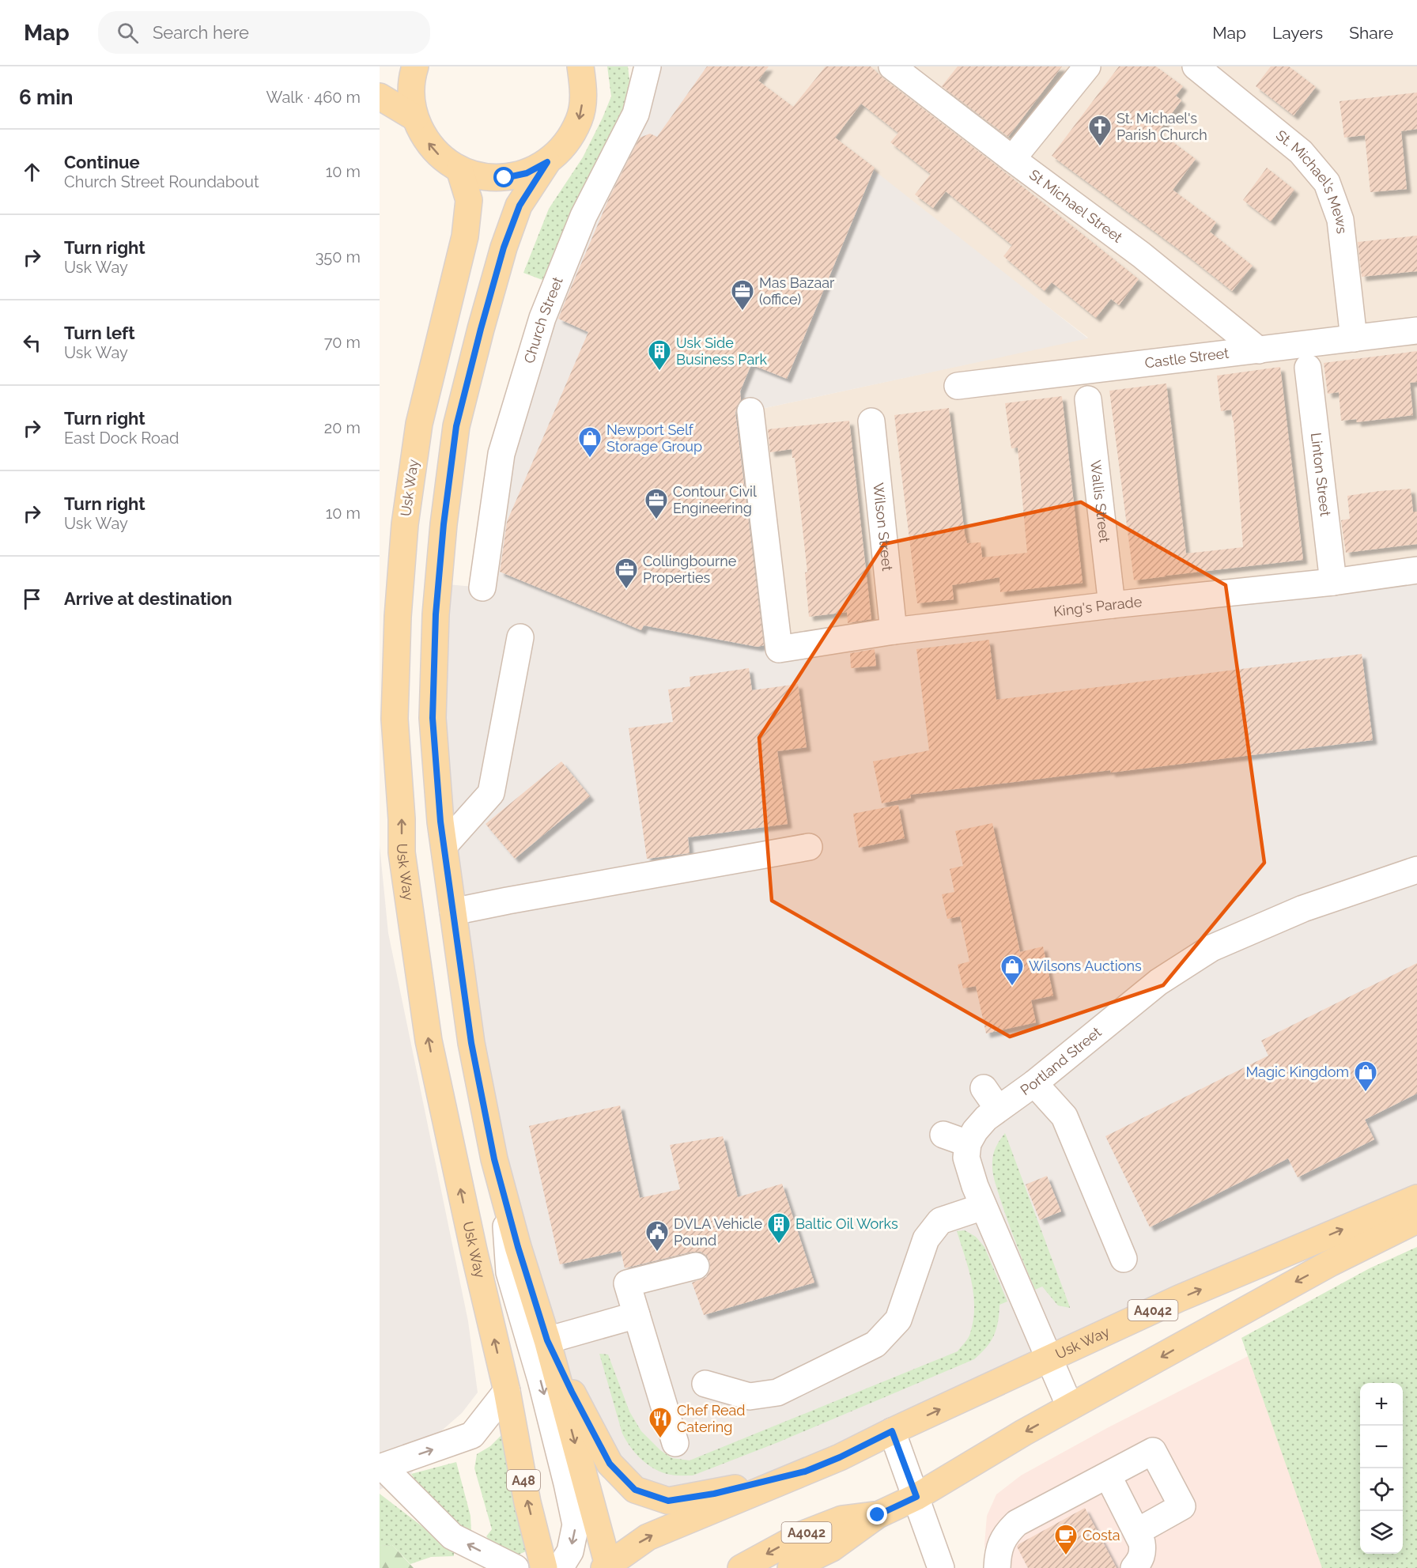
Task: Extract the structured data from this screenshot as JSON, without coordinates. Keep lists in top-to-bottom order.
{
  "streets": {
    "main road": ["Usk Way", "A4042", "A48"],
    "street": [
      "St. Michael's Mews",
      "St Michael Street",
      "Church Street",
      "Castle Street",
      "Linton Street",
      "Wallis Street",
      "Wilson Street",
      "King's Parade",
      "Portland Street"
    ]
  },
  "crossings": [
    ["St. Michael's Mews", "Castle Street"],
    ["St Michael Street", "Castle Street"],
    ["Linton Street", "King's Parade"],
    ["Wallis Street", "King's Parade"],
    ["Wilson Street", "King's Parade"]
  ],
  "places": {
    "church": ["St. Michael's Parish Church"],
    "office": ["Mas Bazaar (office)", "Contour Civil Engineering", "Collingbourne Properties"],
    "building": ["Usk Side Business Park", "Baltic Oil Works"],
    "shop": ["Newport Self Storage Group", "Wilsons Auctions", "Magic Kingdom"],
    "public building": ["DVLA Vehicle Pound"],
    "restaurant": ["Chef Read Catering"],
    "cafe": ["Costa"]
  },
  "page": {
    "header": "Map",
    "search": "Search here",
    "nav": ["Map", "Layers", "Share"],
    "heading": ["6 min", "Walk · 460 m"],
    "list": [
      ["Continue", "Church Street Roundabout", "10 m"],
      ["Turn right", "Usk Way", "350 m"],
      ["Turn left", "Usk Way", "70 m"],
      ["Turn right", "East Dock Road", "20 m"],
      ["Turn right", "Usk Way", "10 m"],
      "Arrive at destination"
    ],
    "map_buttons": ["+", "−"]
  }
}
